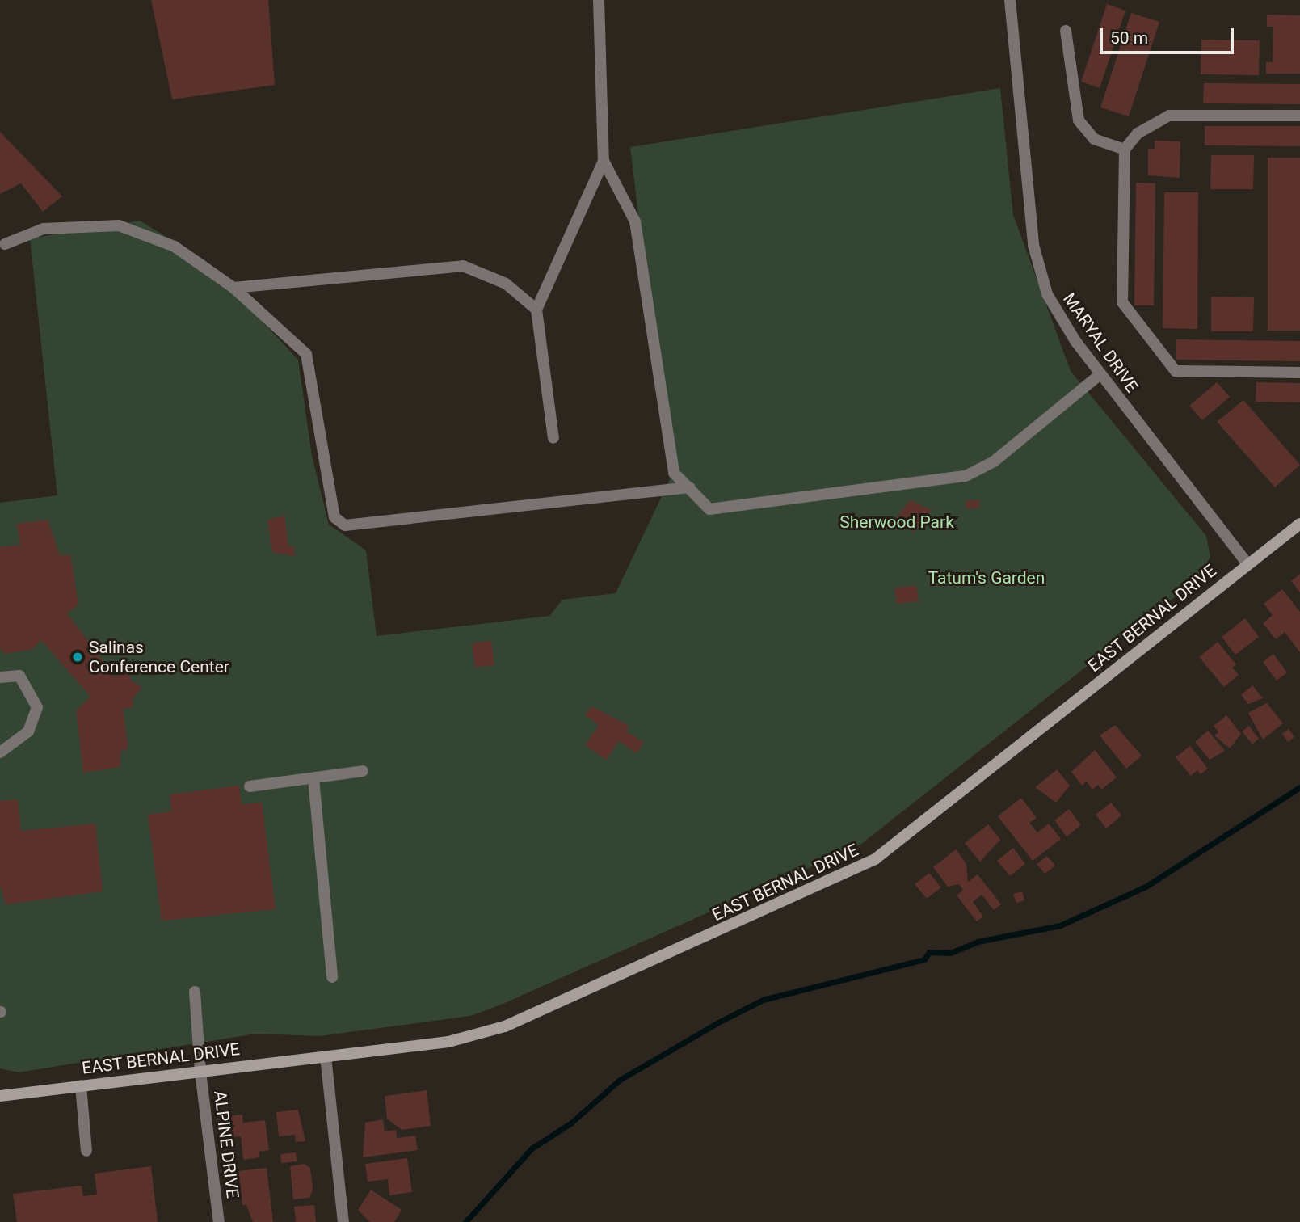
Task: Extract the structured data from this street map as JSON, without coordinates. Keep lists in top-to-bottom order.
{
  "streets": {
    "main road": ["EAST BERNAL DRIVE"],
    "street": ["MARYAL DRIVE", "ALPINE DRIVE"]
  },
  "crossings": [
    ["MARYAL DRIVE", "EAST BERNAL DRIVE"],
    ["EAST BERNAL DRIVE", "ALPINE DRIVE"]
  ],
  "parks": ["Sherwood Park", "Tatum's Garden"],
  "places": ["Salinas Conference Center"],
  "scale_bar": "50 m"
}
